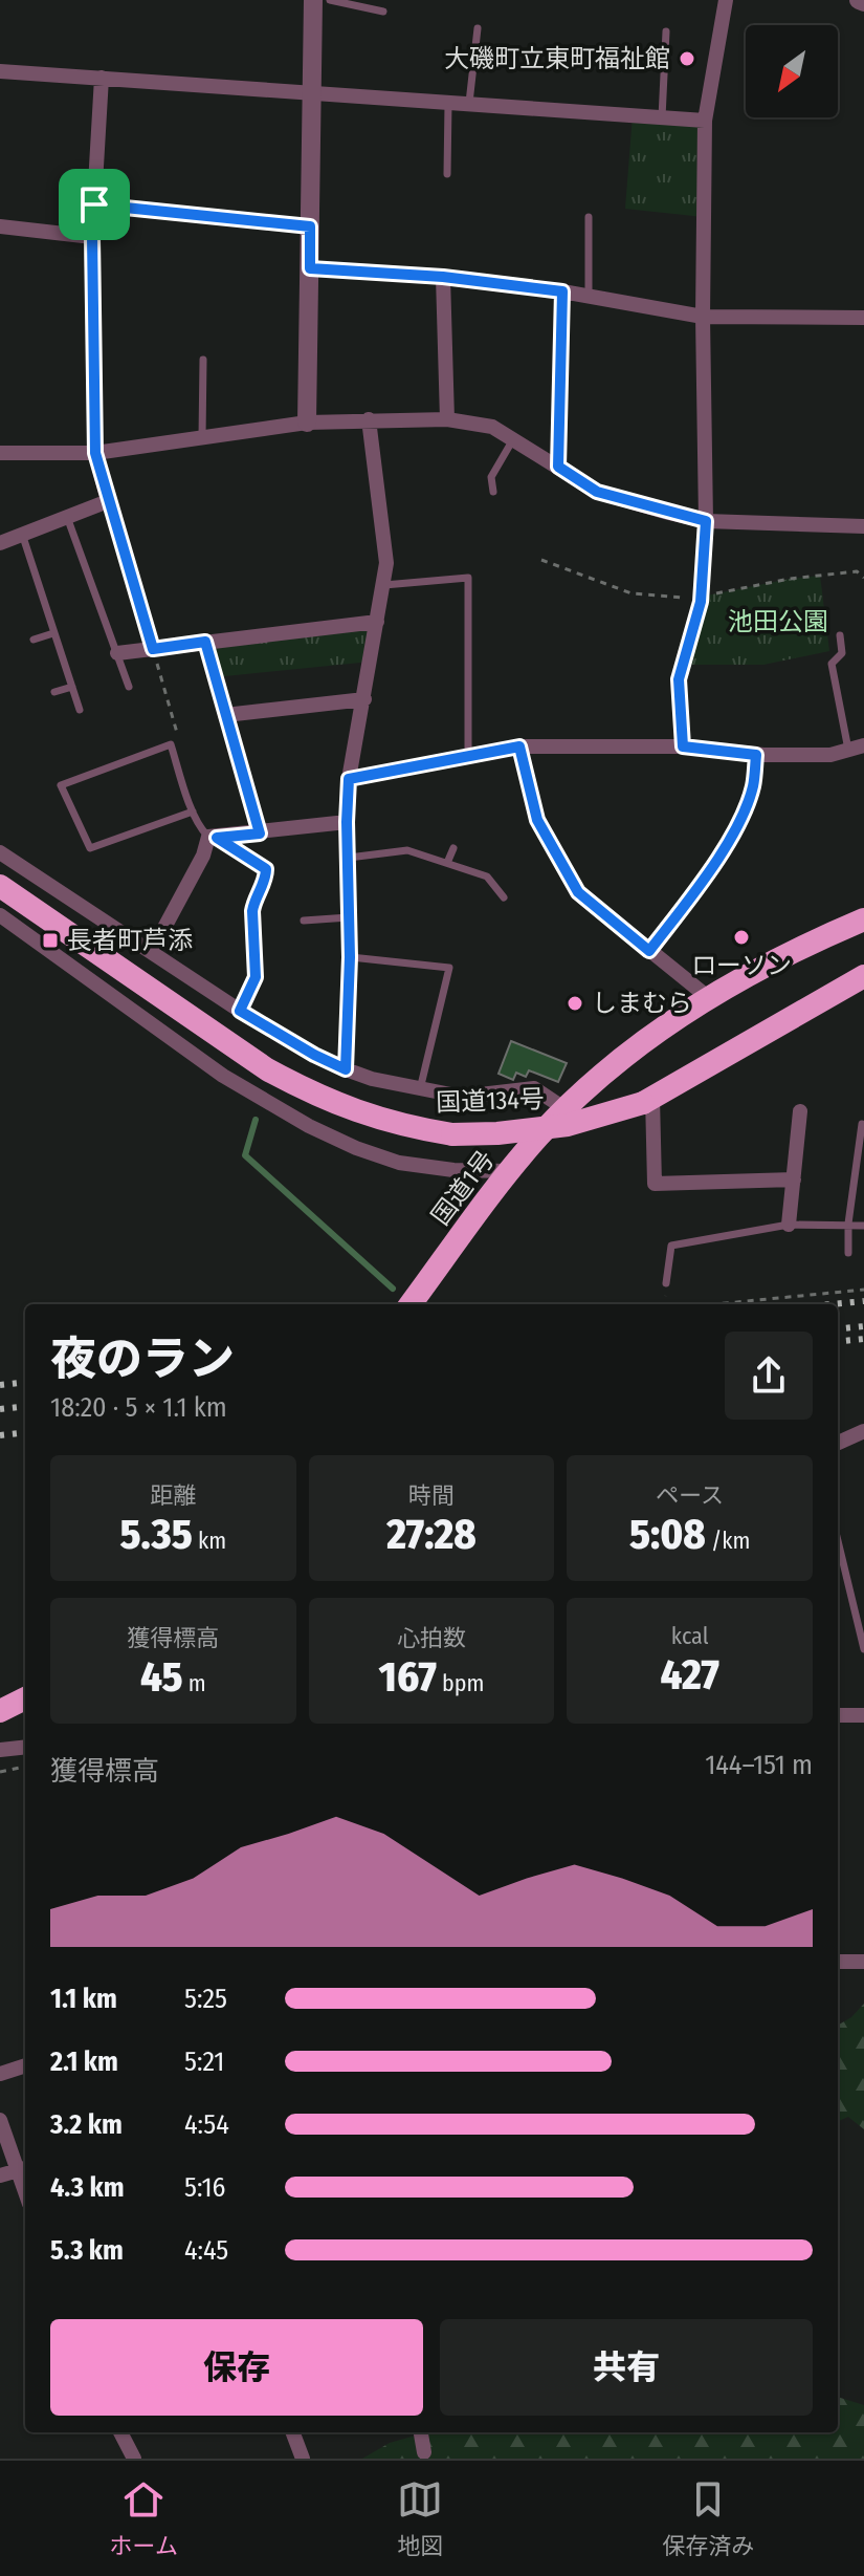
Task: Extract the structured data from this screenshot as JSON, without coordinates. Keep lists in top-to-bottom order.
{
  "streets": {
    "highway": ["国道134号", "国道1号"]
  },
  "parks": ["池田公園"],
  "places": {
    "other": ["大磯町立東町福祉館", "ローソン", "しまむら"],
    "transit": ["長者町芦添"]
  },
  "north": "bottom left",
  "page": {
    "heading": ["夜のラン", "18:20 · 5 × 1.1 km"],
    "stats": [
      ["距離", "5.35 km"],
      ["時間", "27:28"],
      ["ペース", "5:08 /km"],
      ["獲得標高", "45 m"],
      ["心拍数", "167 bpm"],
      ["kcal", "427"]
    ],
    "chart": ["獲得標高", "144–151 m"],
    "list": [
      {
        "name": "1.1 km",
        "note": "5:25"
      },
      {
        "name": "2.1 km",
        "note": "5:21"
      },
      {
        "name": "3.2 km",
        "note": "4:54"
      },
      {
        "name": "4.3 km",
        "note": "5:16"
      },
      {
        "name": "5.3 km",
        "note": "4:45"
      }
    ],
    "buttons": ["保存", "共有"],
    "tabs": ["ホーム", "地図", "保存済み"]
  }
}
